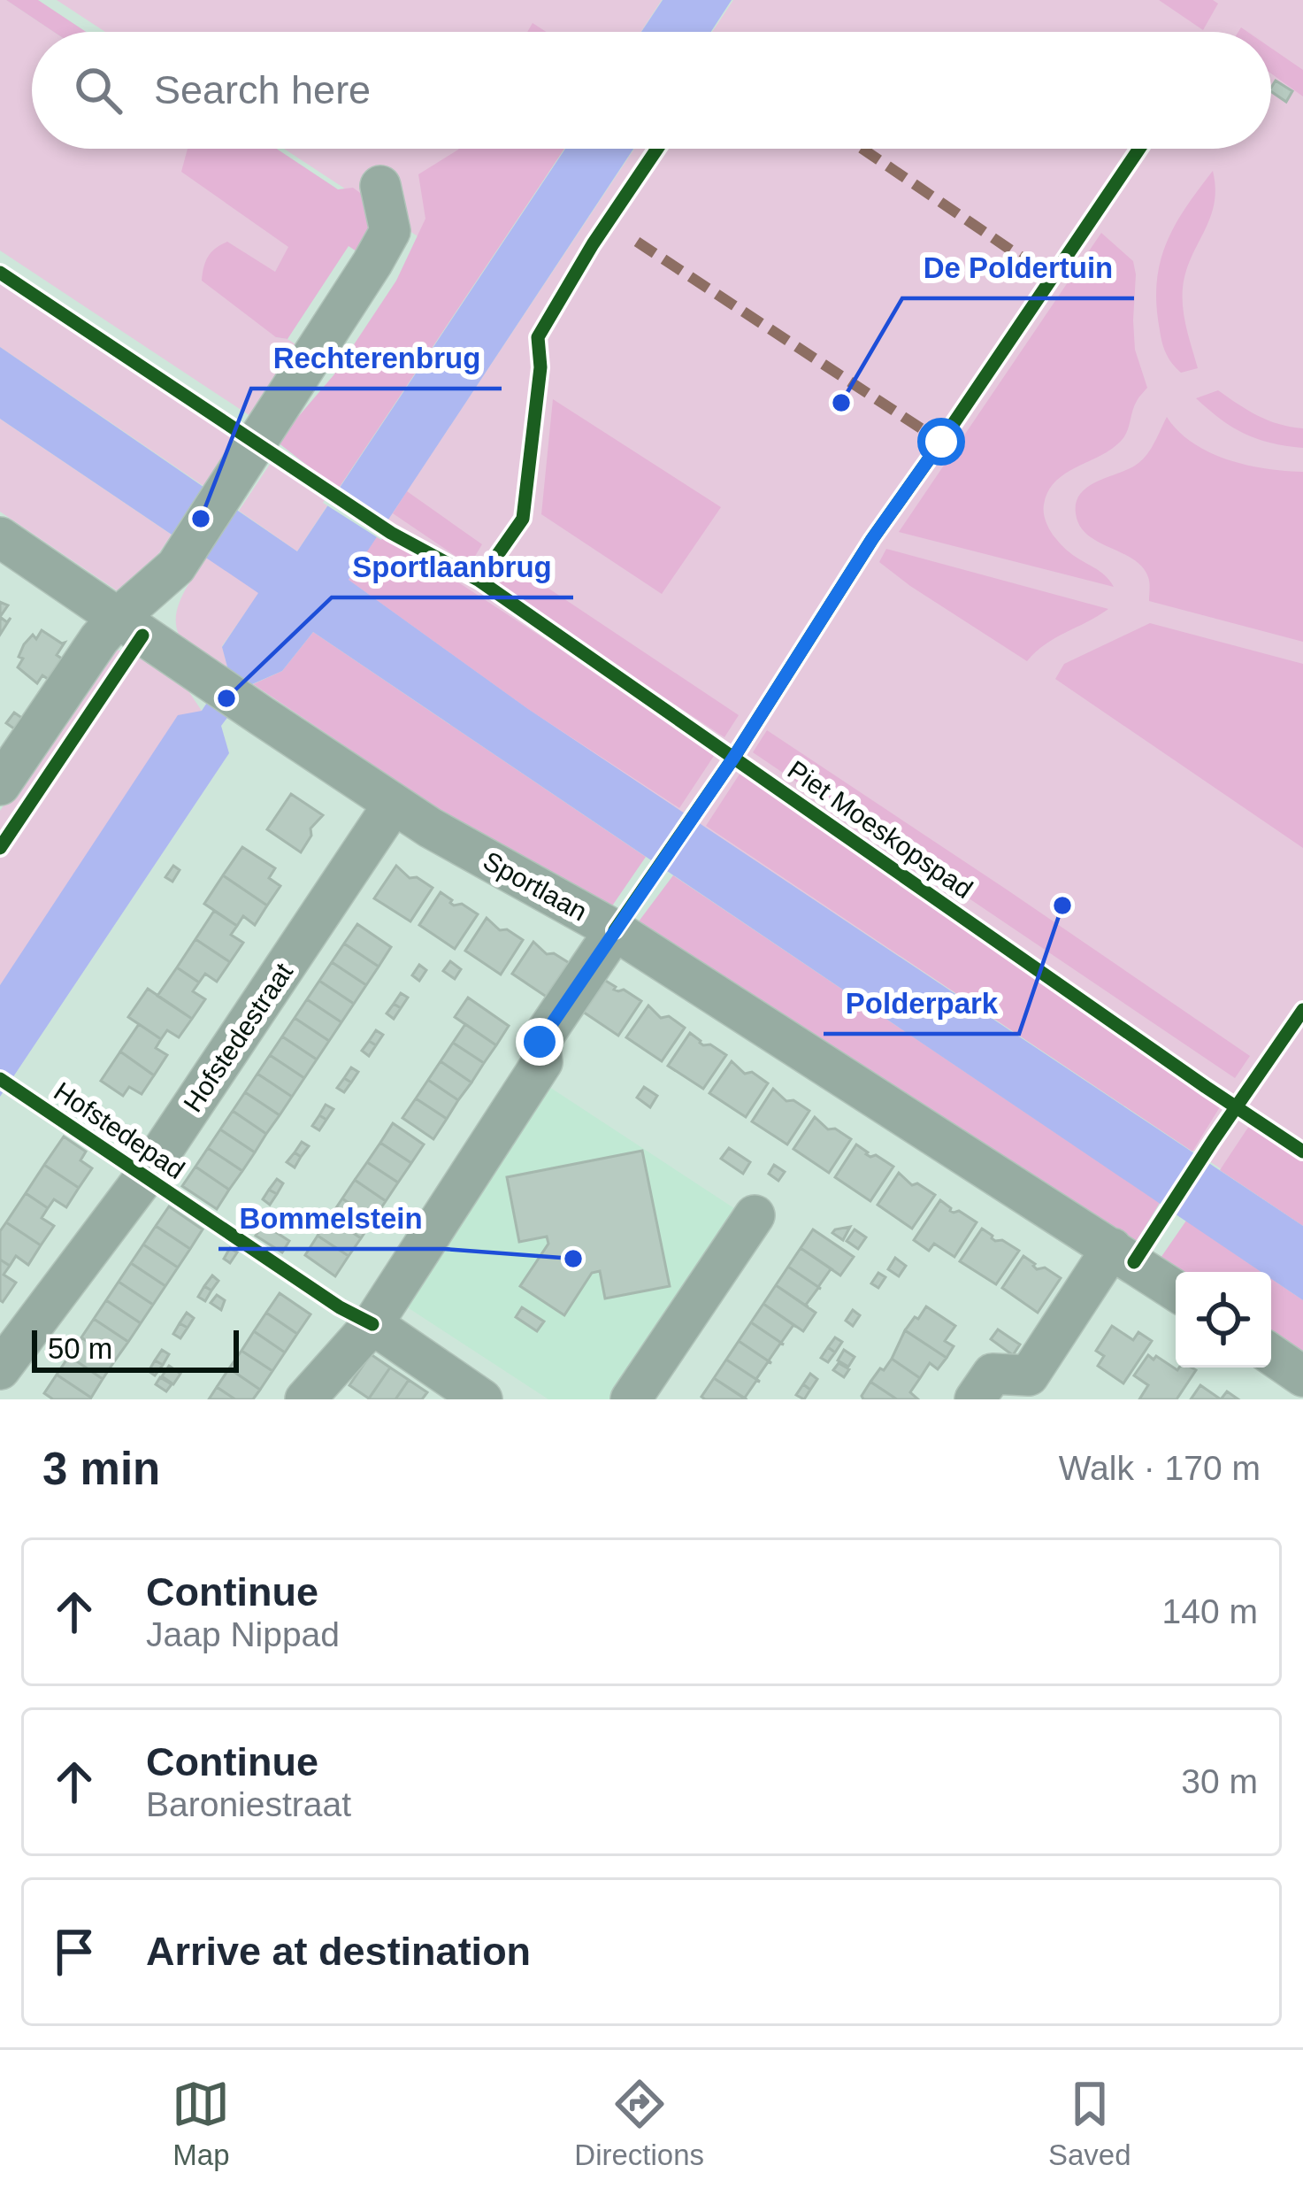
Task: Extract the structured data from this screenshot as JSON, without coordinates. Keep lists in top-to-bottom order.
{
  "streets": {
    "street": ["Sportlaan", "Hofstedestraat"],
    "cycle path": ["Piet Moeskopspad", "Hofstedepad"]
  },
  "crossings": [
    ["Sportlaan", "Hofstedestraat"]
  ],
  "places": [
    "De Poldertuin",
    "Rechterenbrug",
    "Sportlaanbrug",
    "Polderpark",
    "Bommelstein"
  ],
  "scale_bar": "50 m",
  "page": {
    "search": "Search here",
    "scale": "50 m",
    "heading": ["3 min", "Walk · 170 m"],
    "list": [
      ["Continue", "Jaap Nippad", "140 m"],
      ["Continue", "Baroniestraat", "30 m"],
      "Arrive at destination"
    ],
    "nav": ["Map", "Directions", "Saved"]
  }
}
